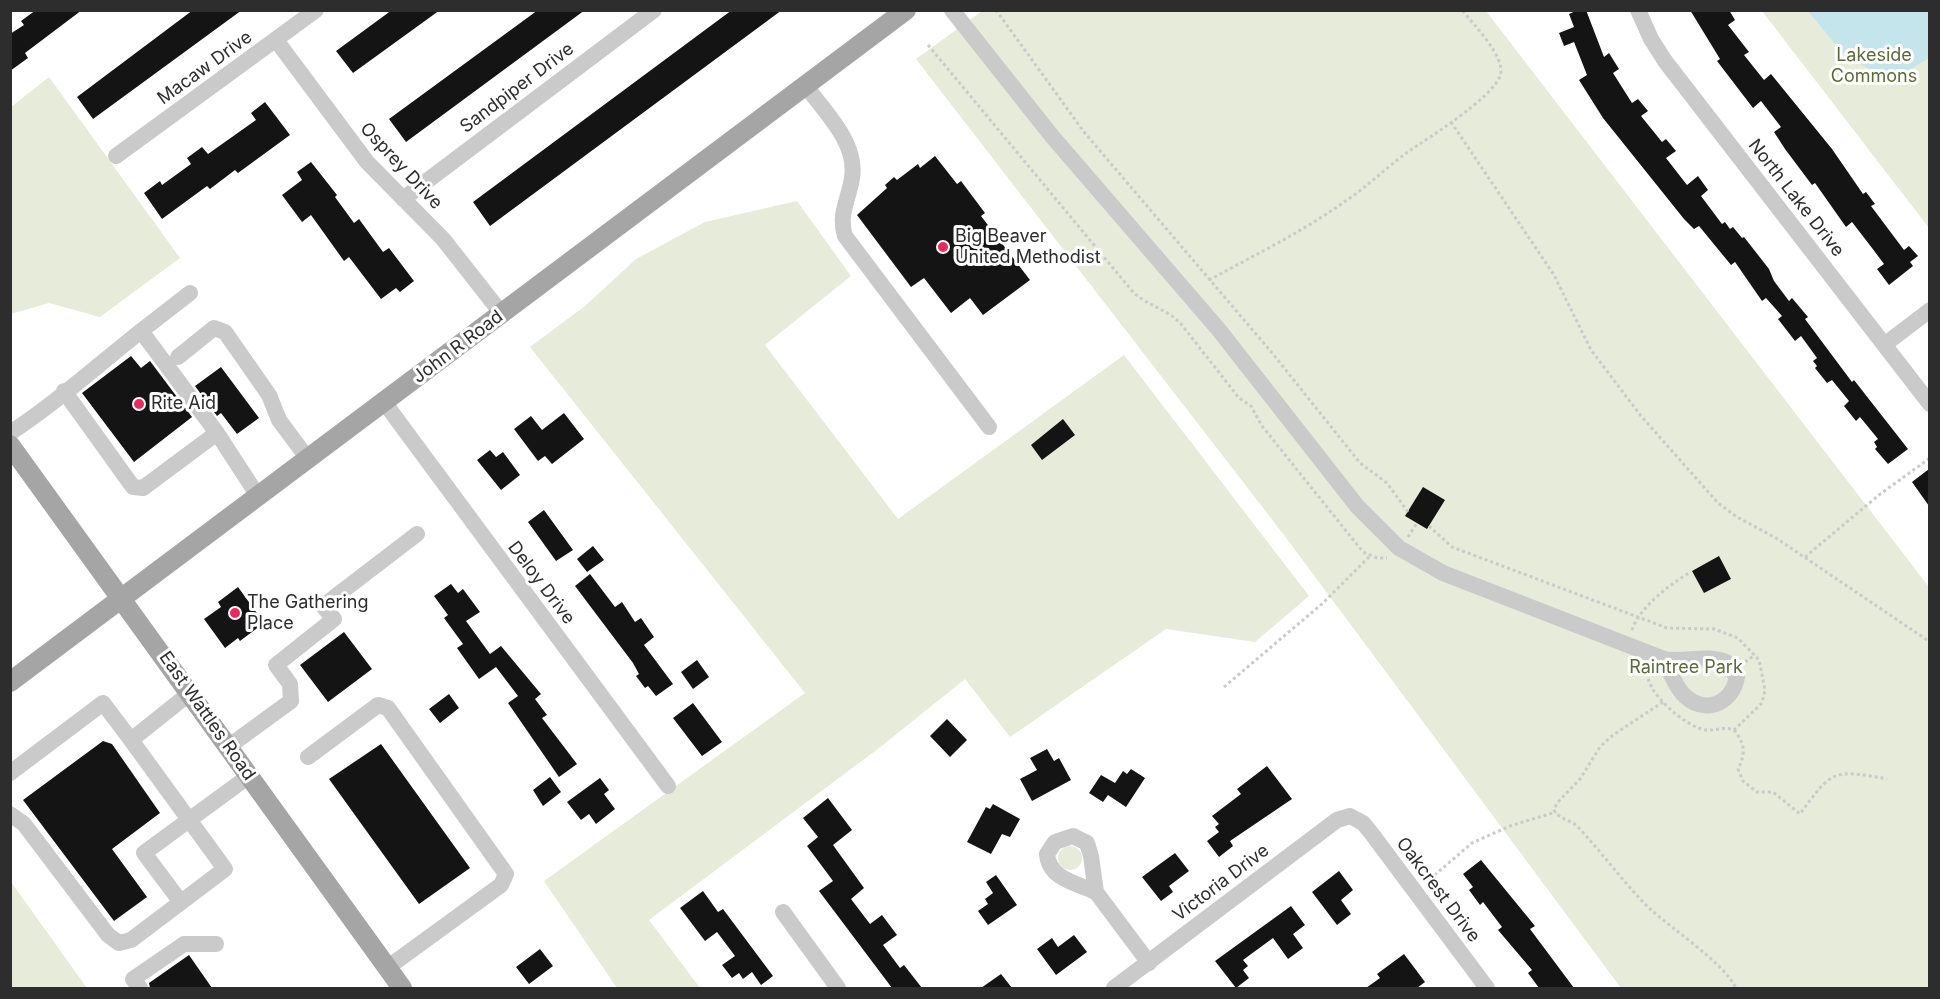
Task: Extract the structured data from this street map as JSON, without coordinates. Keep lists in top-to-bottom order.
{
  "streets": {
    "main road": ["John R Road", "East Wattles Road"],
    "street": [
      "Macaw Drive",
      "Sandpiper Drive",
      "Osprey Drive",
      "North Lake Drive",
      "Deloy Drive",
      "Victoria Drive",
      "Oakcrest Drive"
    ]
  },
  "crossings": [
    ["Macaw Drive", "Osprey Drive"],
    ["Sandpiper Drive", "Osprey Drive"],
    ["Osprey Drive", "John R Road"],
    ["John R Road", "Deloy Drive"],
    ["John R Road", "East Wattles Road"],
    ["Victoria Drive", "Oakcrest Drive"]
  ],
  "parks": ["Lakeside Commons", "Raintree Park"],
  "places": ["Big Beaver United Methodist", "Rite Aid", "The Gathering Place"]
}
